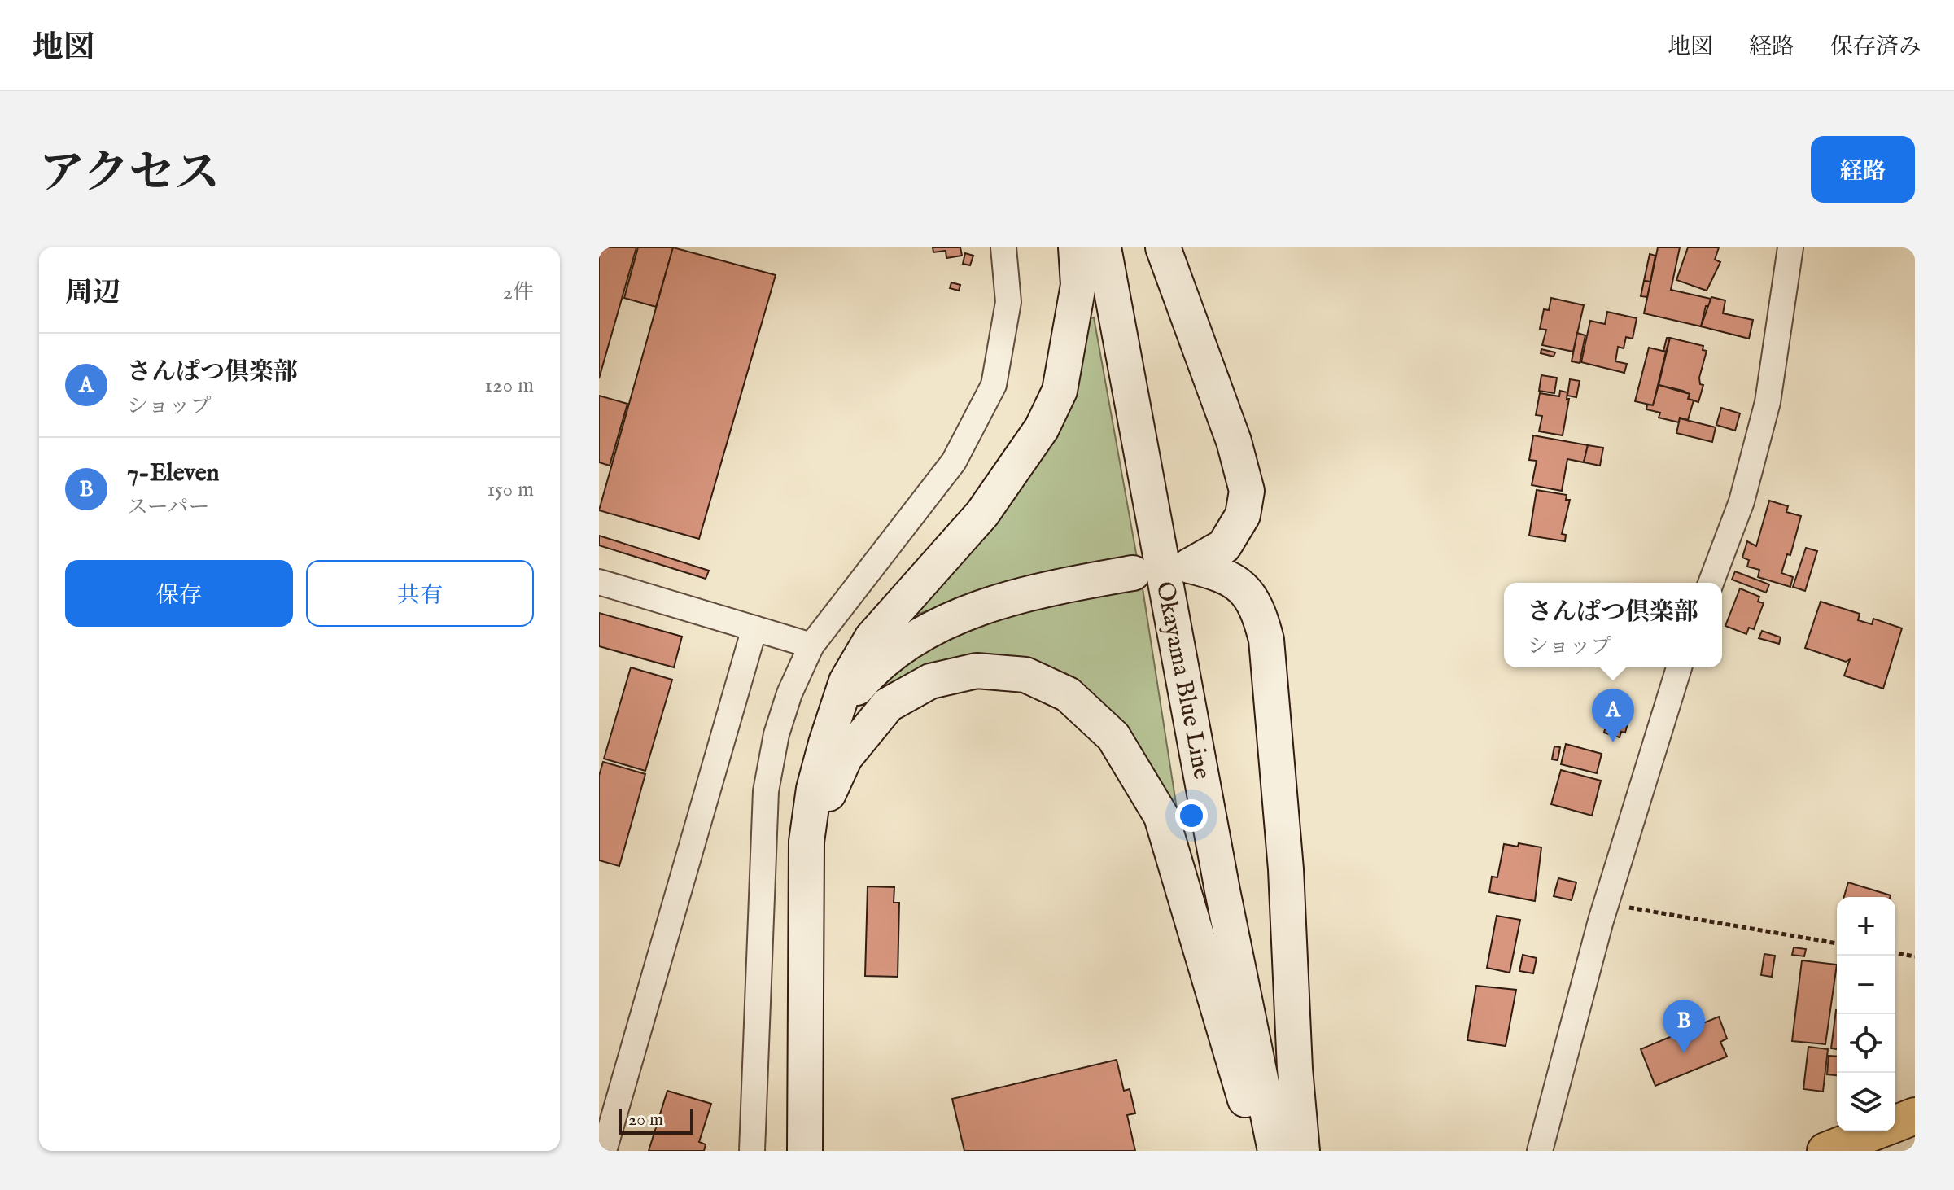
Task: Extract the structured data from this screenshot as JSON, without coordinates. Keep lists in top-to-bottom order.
{
  "streets": {
    "main road": ["Okayama Blue Line"]
  },
  "scale_bar": "20 m",
  "page": {
    "header": "地図",
    "nav": ["地図", "経路", "保存済み"],
    "title": "アクセス",
    "buttons": [
      "経路",
      ["保存", "共有"]
    ],
    "heading": ["周辺", "2件"],
    "list": [
      {
        "mark": "A",
        "name": "さんぱつ倶楽部",
        "note": "ショップ",
        "value": "120 m"
      },
      {
        "mark": "B",
        "name": "7-Eleven",
        "note": "スーパー",
        "value": "150 m"
      }
    ],
    "popup": ["さんぱつ倶楽部", "ショップ"],
    "pins": ["A", "B"],
    "map_buttons": ["+", "−"],
    "scale": "20 m"
  }
}
